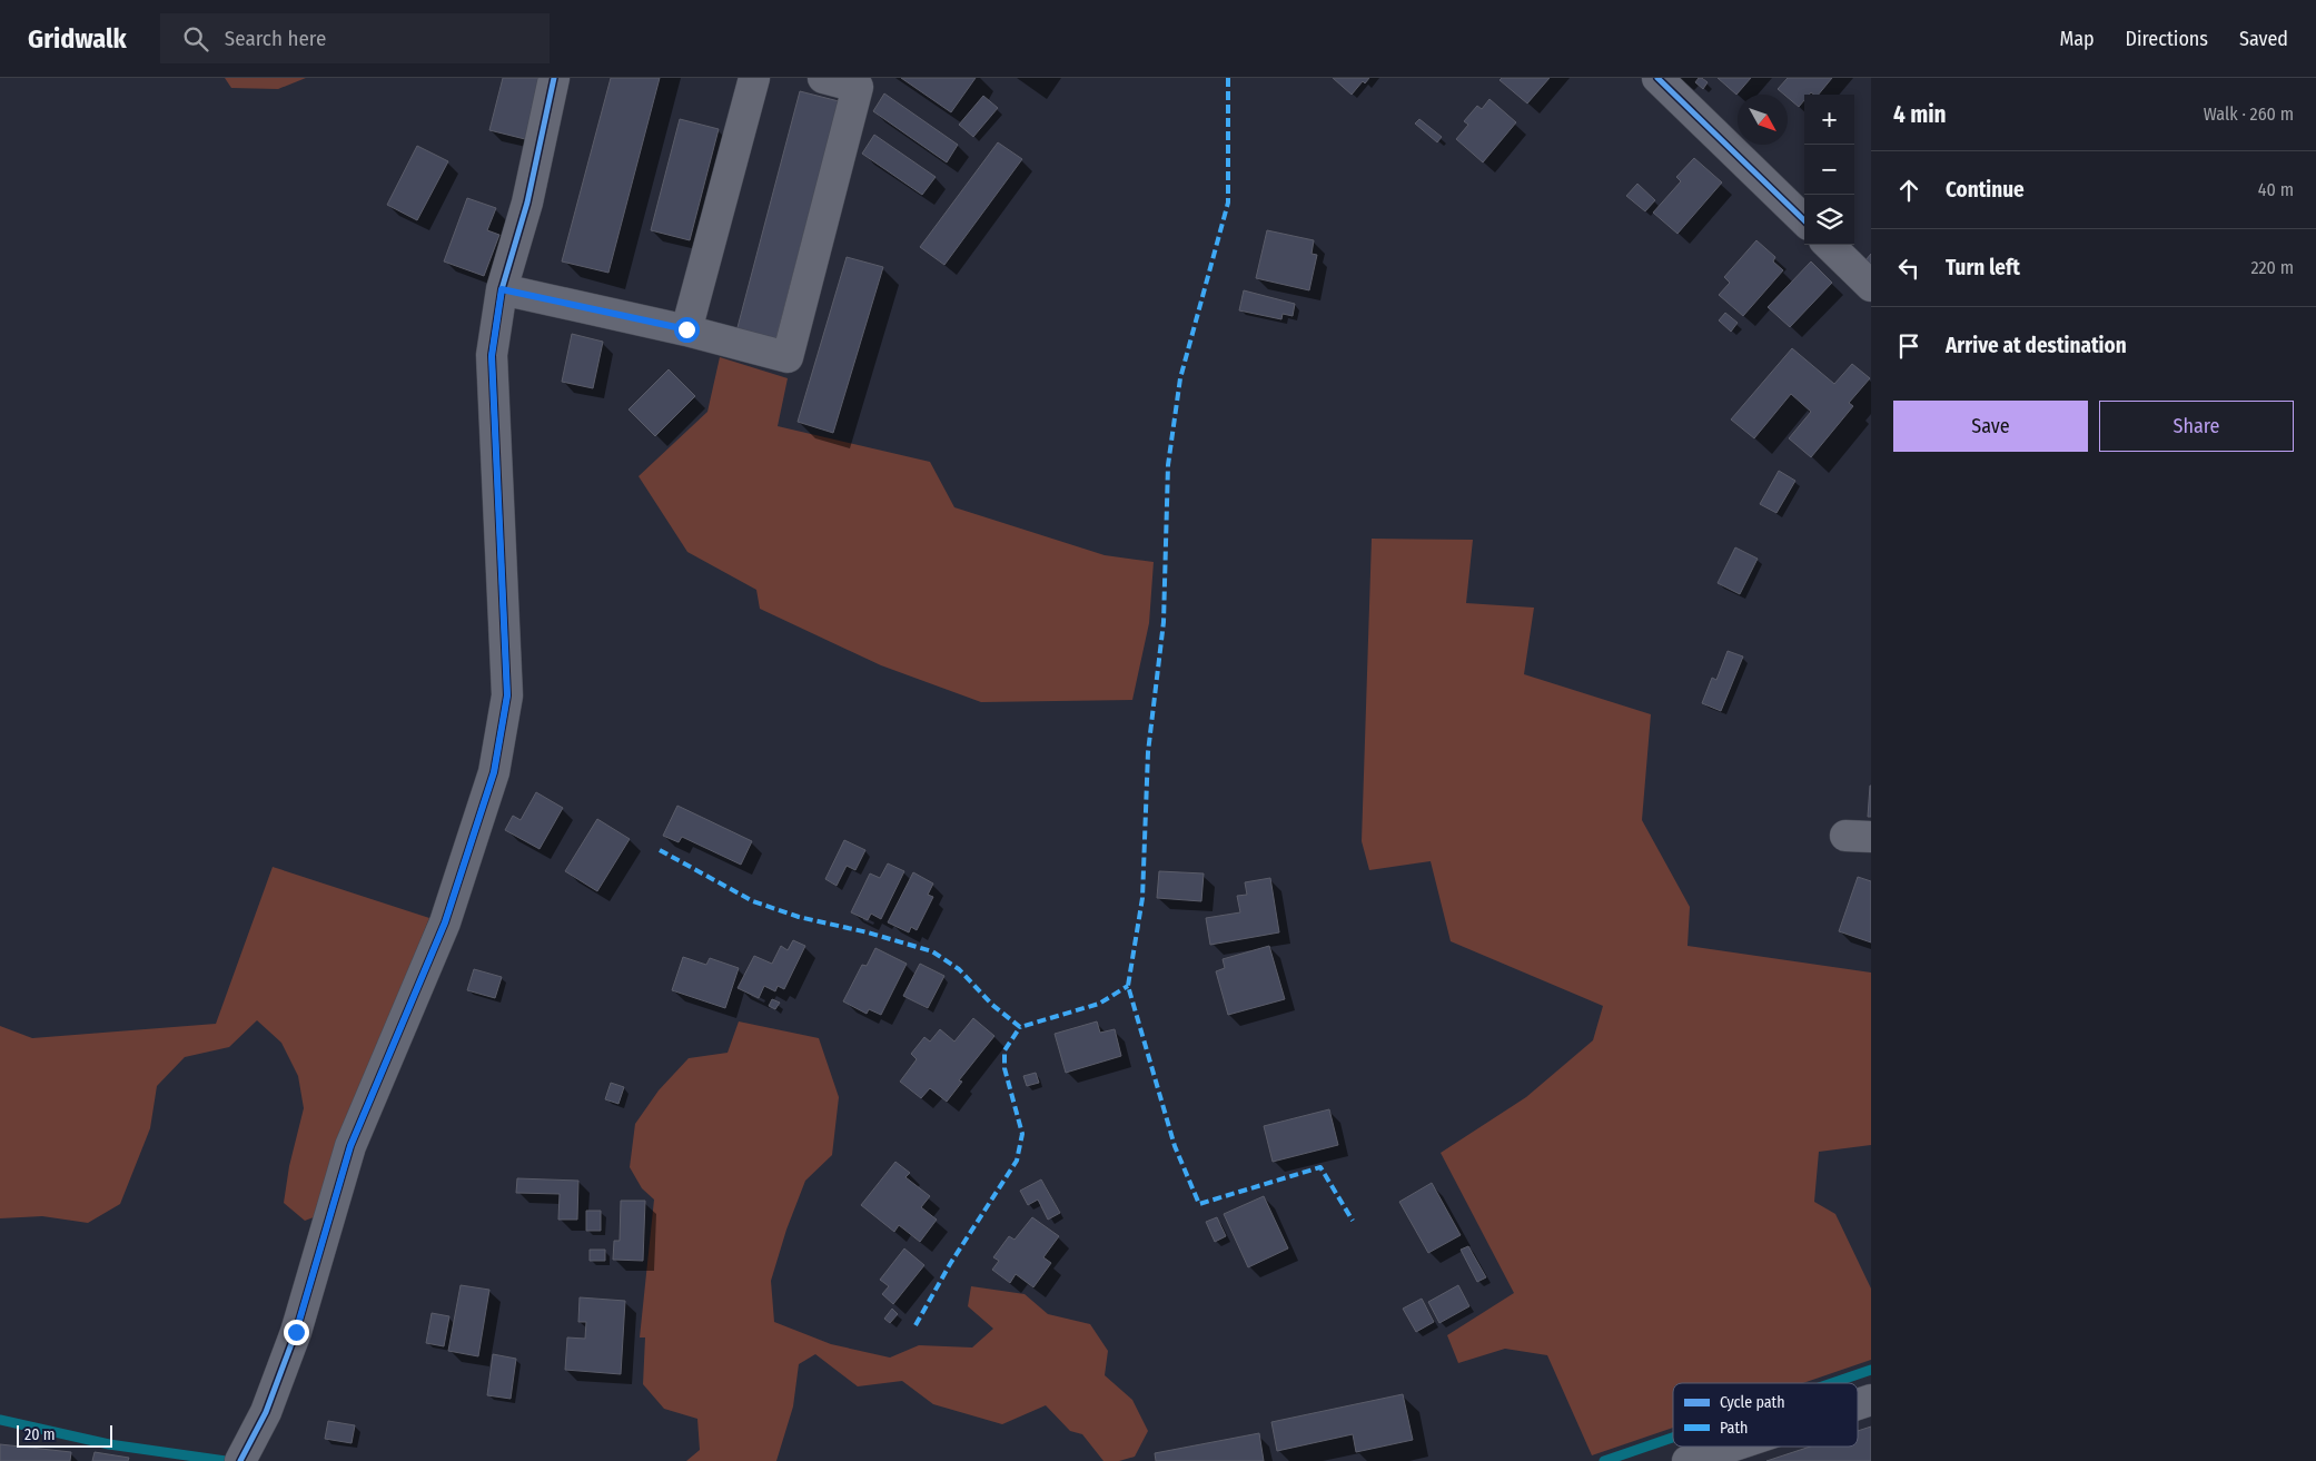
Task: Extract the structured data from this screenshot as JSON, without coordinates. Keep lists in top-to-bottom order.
{
  "legend": ["Cycle path", "Path"],
  "scale_bar": "20 m",
  "north": "bottom right",
  "page": {
    "header": "Gridwalk",
    "search": "Search here",
    "nav": ["Map", "Directions", "Saved"],
    "heading": ["4 min", "Walk · 260 m"],
    "map_buttons": ["+", "−"],
    "list": [
      ["Continue", "40 m"],
      ["Turn left", "220 m"],
      "Arrive at destination"
    ],
    "buttons": ["Save", "Share"],
    "scale": "20 m"
  }
}
